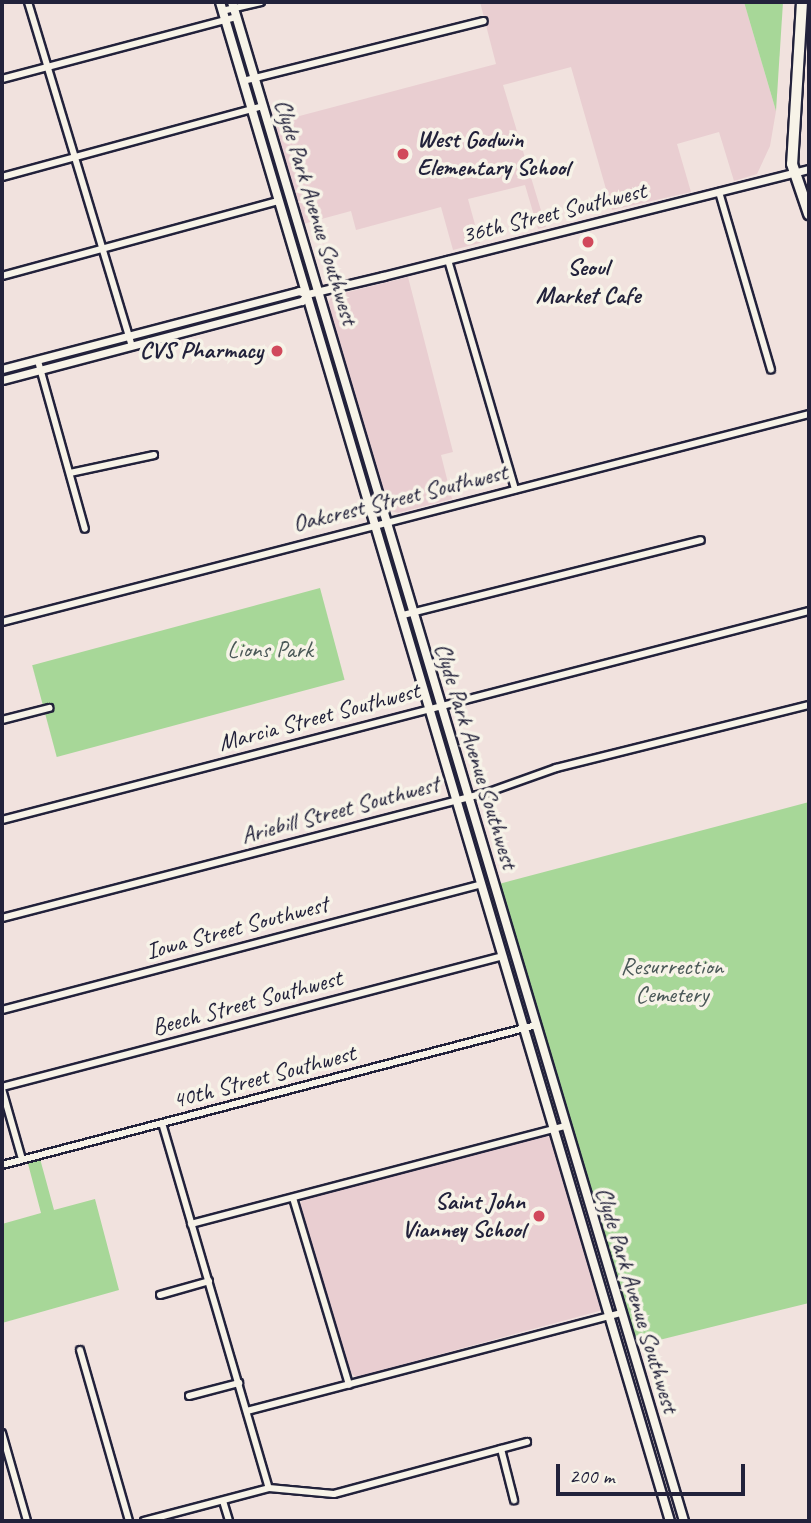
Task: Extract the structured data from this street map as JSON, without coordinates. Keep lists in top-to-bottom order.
{
  "streets": {
    "main road": ["Clyde Park Avenue Southwest"],
    "street": [
      "36th Street Southwest",
      "Oakcrest Street Southwest",
      "Marcia Street Southwest",
      "Ariebill Street Southwest",
      "Iowa Street Southwest",
      "Beech Street Southwest",
      "40th Street Southwest"
    ]
  },
  "crossings": [
    ["Clyde Park Avenue Southwest", "36th Street Southwest"],
    ["Clyde Park Avenue Southwest", "Oakcrest Street Southwest"],
    ["Clyde Park Avenue Southwest", "Marcia Street Southwest"],
    ["Clyde Park Avenue Southwest", "Ariebill Street Southwest"],
    ["Clyde Park Avenue Southwest", "Iowa Street Southwest"],
    ["Clyde Park Avenue Southwest", "Beech Street Southwest"],
    ["Clyde Park Avenue Southwest", "40th Street Southwest"]
  ],
  "parks": ["Lions Park", "Resurrection Cemetery"],
  "places": [
    "West Godwin Elementary School",
    "Seoul Market Cafe",
    "CVS Pharmacy",
    "Saint John Vianney School"
  ],
  "scale_bar": "200 m"
}
